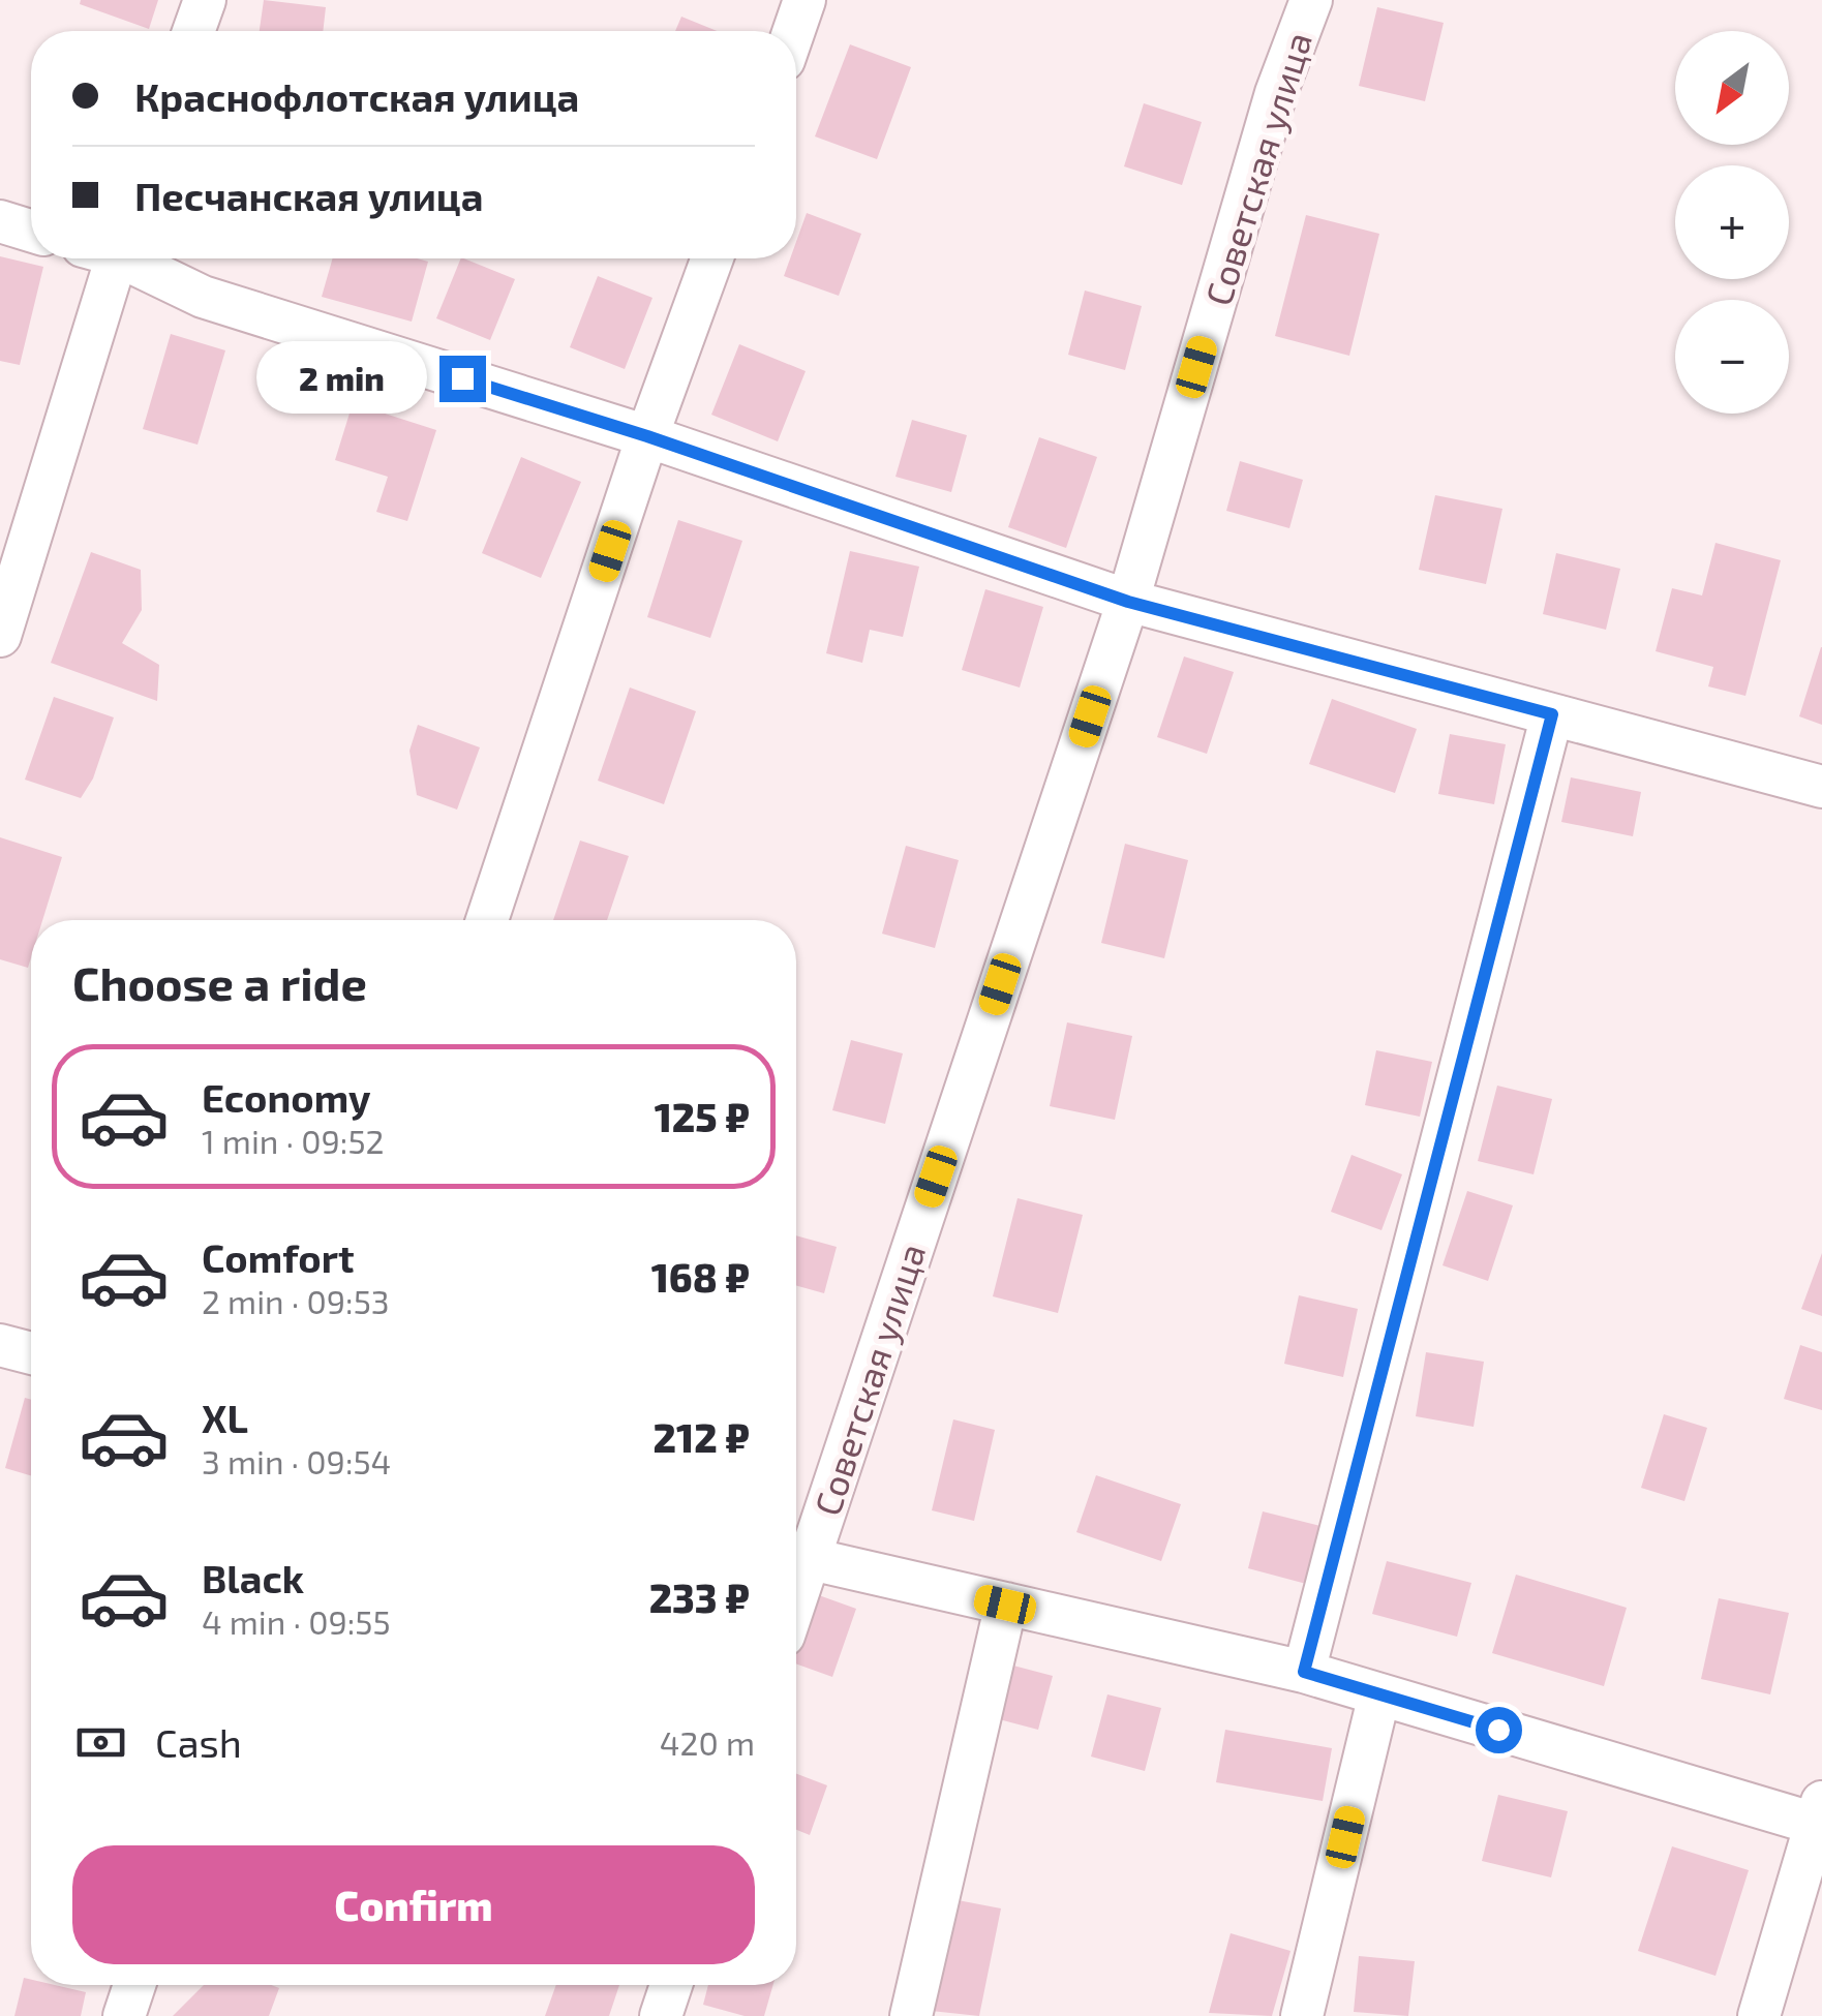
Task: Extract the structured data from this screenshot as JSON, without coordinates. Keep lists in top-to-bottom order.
{
  "streets": {
    "street": ["Советская улица"]
  },
  "north": "bottom left",
  "page": {
    "map_buttons": ["+", "−"],
    "banner": ["Краснофлотская улица", "Песчанская улица"],
    "bubble": "2 min",
    "heading": "Choose a ride",
    "list": [
      {
        "name": "Economy",
        "note": "1 min · 09:52",
        "value": "125 ₽"
      },
      {
        "name": "Comfort",
        "note": "2 min · 09:53",
        "value": "168 ₽"
      },
      {
        "name": "XL",
        "note": "3 min · 09:54",
        "value": "212 ₽"
      },
      {
        "name": "Black",
        "note": "4 min · 09:55",
        "value": "233 ₽"
      }
    ],
    "pay": ["Cash", "420 m"],
    "buttons": "Confirm"
  }
}
